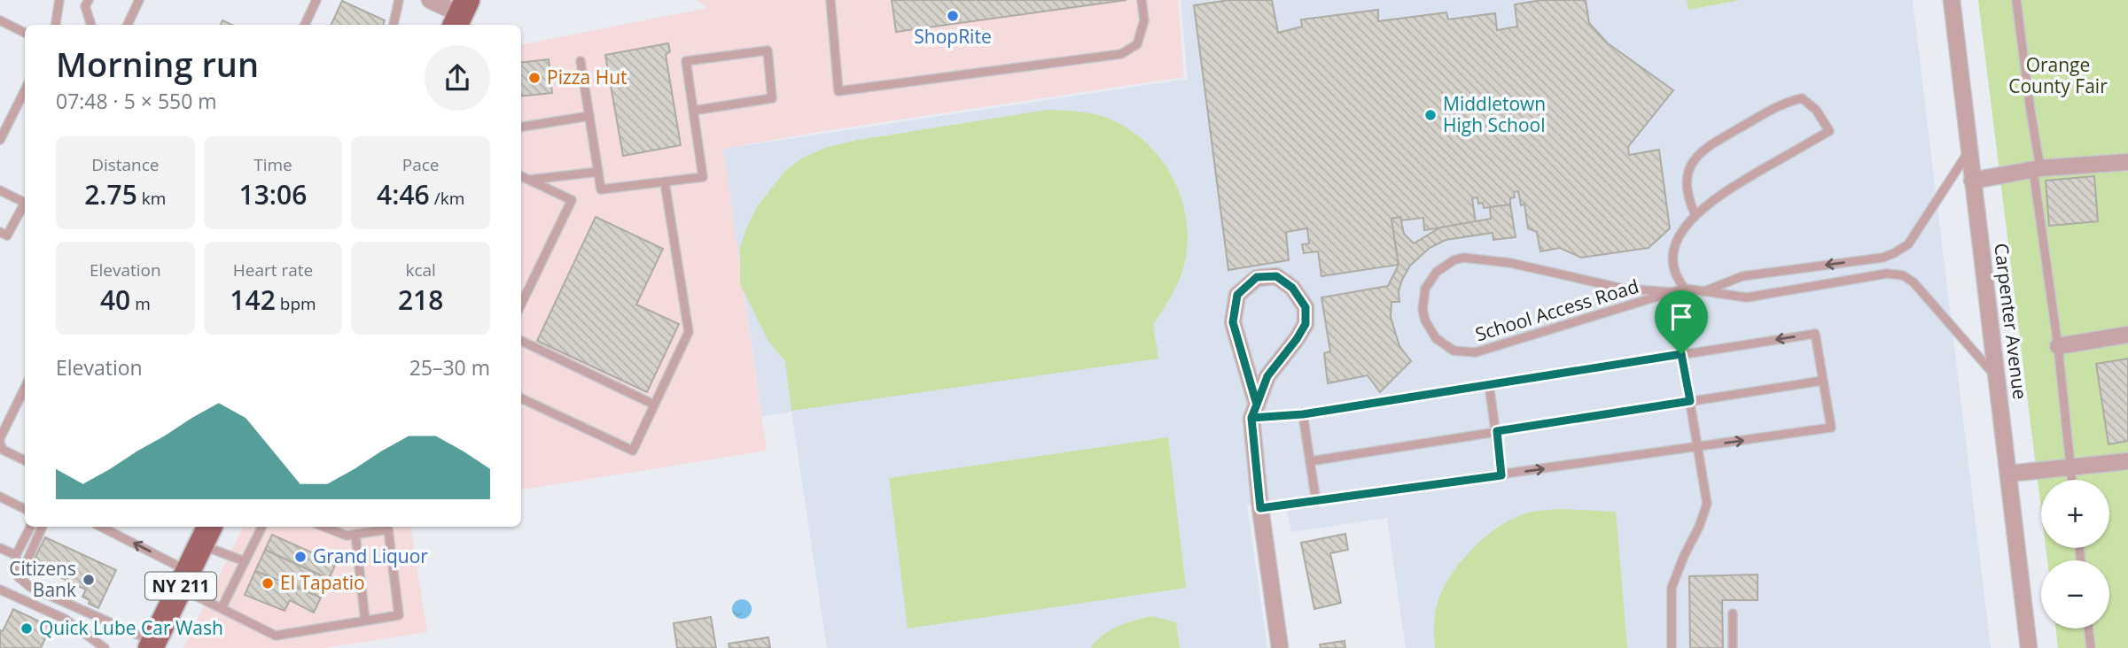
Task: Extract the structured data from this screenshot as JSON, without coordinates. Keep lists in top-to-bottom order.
{
  "streets": {
    "main road": ["NY 211"],
    "street": ["Carpenter Avenue"],
    "lane": ["School Access Road"]
  },
  "parks": ["Orange County Fair"],
  "places": [
    "ShopRite",
    "Pizza Hut",
    "Middletown High School",
    "Grand Liquor",
    "Citizens Bank",
    "El Tapatio",
    "Quick Lube Car Wash"
  ],
  "page": {
    "heading": ["Morning run", "07:48 · 5 × 550 m"],
    "stats": [
      ["Distance", "2.75 km"],
      ["Time", "13:06"],
      ["Pace", "4:46 /km"],
      ["Elevation", "40 m"],
      ["Heart rate", "142 bpm"],
      ["kcal", "218"]
    ],
    "chart": ["Elevation", "25–30 m"],
    "map_buttons": ["+", "−"]
  }
}
